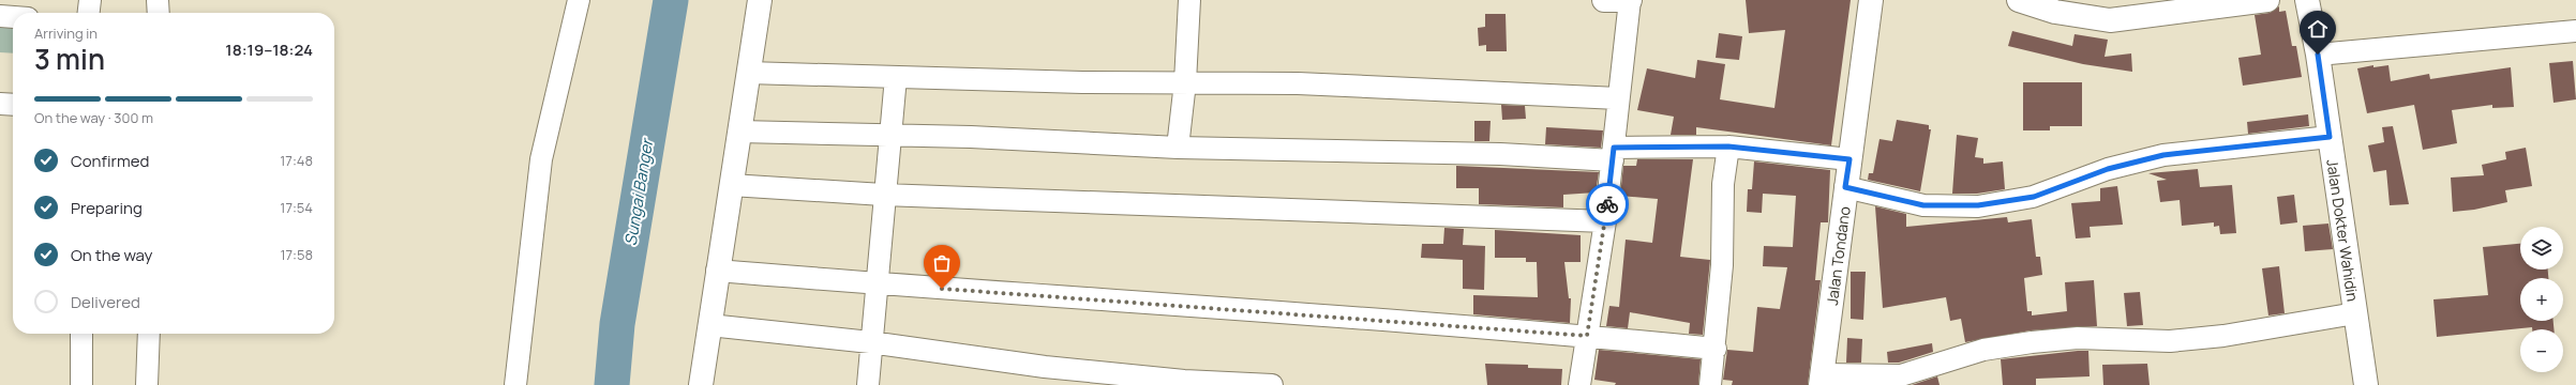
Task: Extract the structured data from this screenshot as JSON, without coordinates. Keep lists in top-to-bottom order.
{
  "streets": {
    "street": ["Jalan Dokter Wahidin", "Jalan Tondano"]
  },
  "water": ["Sungai Banger"],
  "page": {
    "heading": ["3 min", "Arriving in", "18:19–18:24"],
    "bar": "On the way · 300 m",
    "list": [
      ["Confirmed", "17:48"],
      ["Preparing", "17:54"],
      ["On the way", "17:58"],
      "Delivered"
    ],
    "map_buttons": ["+", "−"]
  }
}
